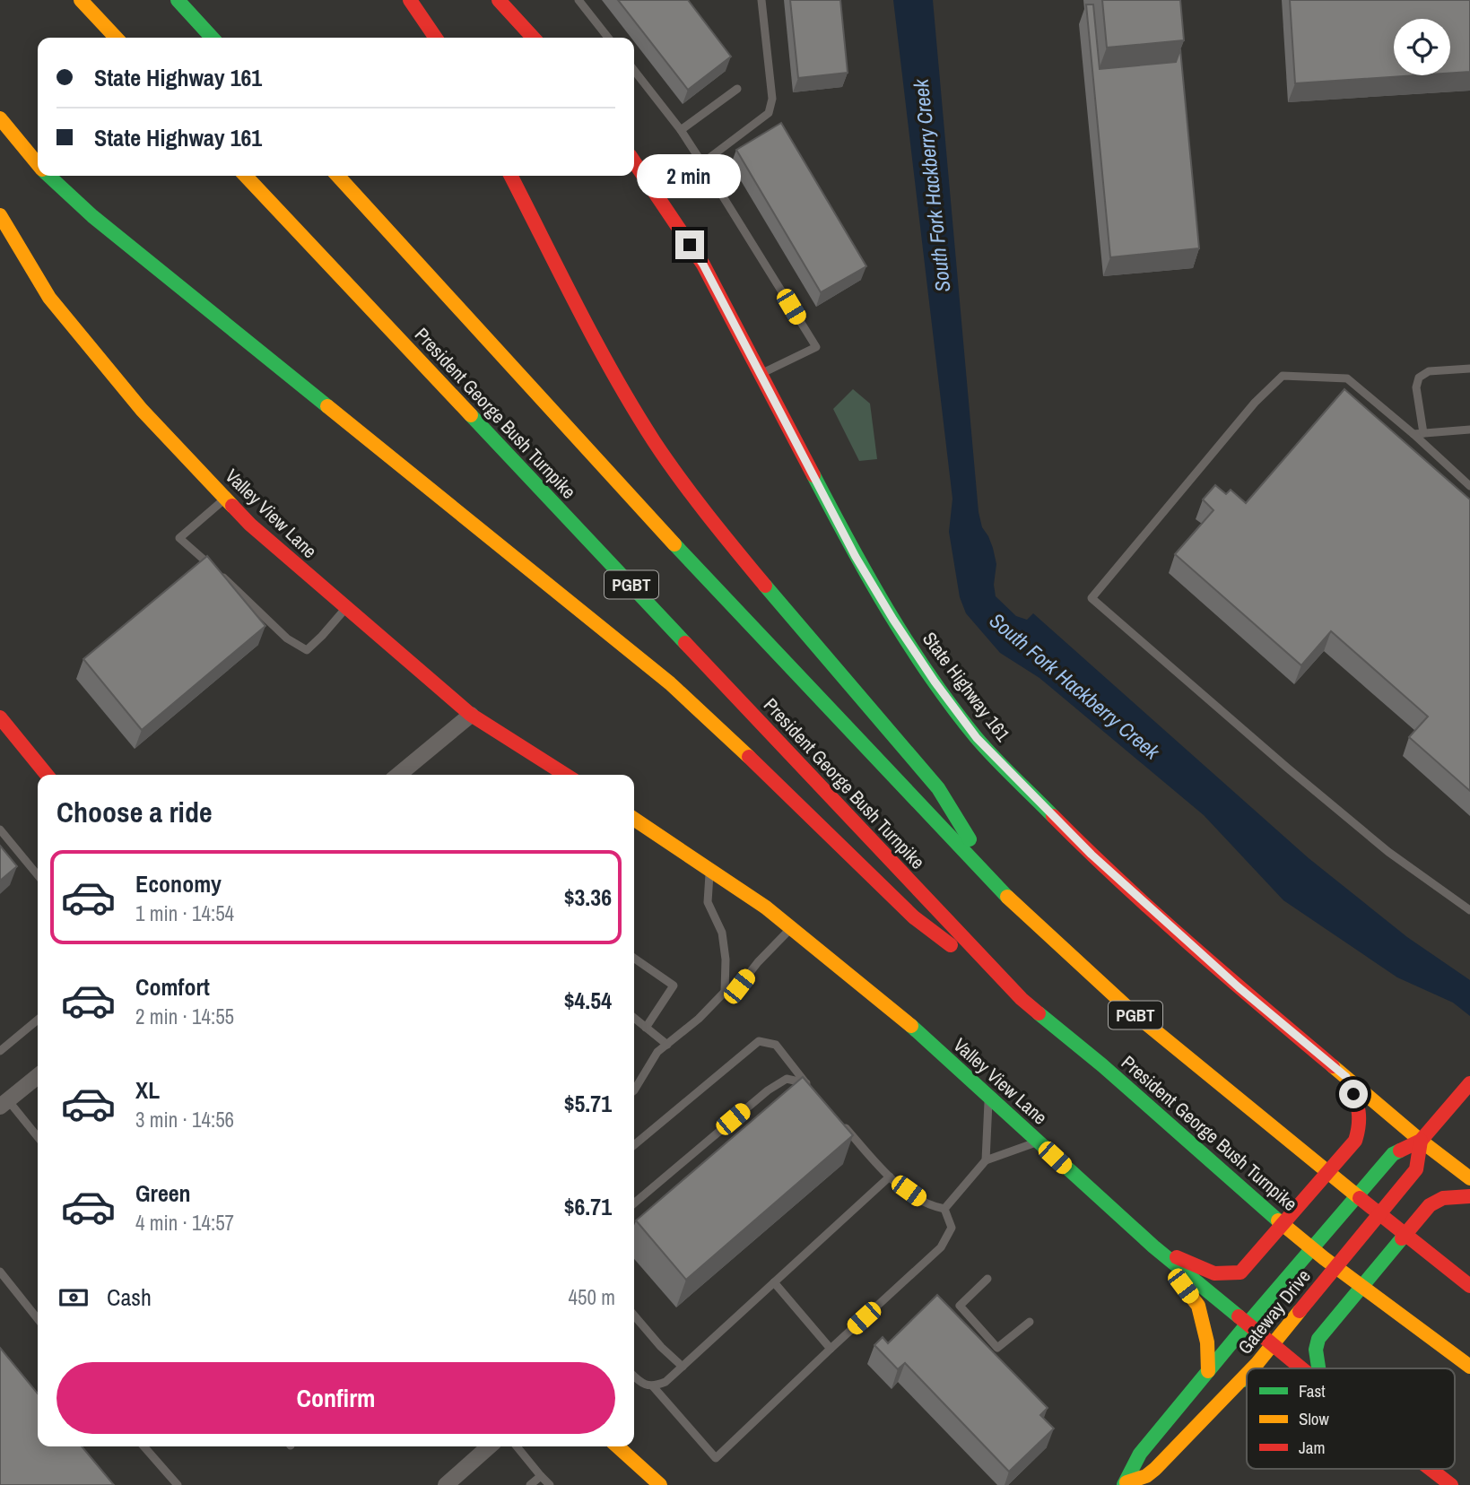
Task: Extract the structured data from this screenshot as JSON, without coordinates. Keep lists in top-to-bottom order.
{
  "streets": {
    "main road": [
      "President George Bush Turnpike",
      "Valley View Lane",
      "PGBT",
      "State Highway 161",
      "Gateway Drive"
    ]
  },
  "crossings": [
    ["Valley View Lane", "Gateway Drive"],
    ["State Highway 161", "Gateway Drive"]
  ],
  "water": ["South Fork Hackberry Creek"],
  "legend": ["Fast", "Slow", "Jam"],
  "page": {
    "banner": ["State Highway 161", "State Highway 161"],
    "bubble": "2 min",
    "heading": "Choose a ride",
    "list": [
      {
        "name": "Economy",
        "note": "1 min · 14:54",
        "value": "$3.36"
      },
      {
        "name": "Comfort",
        "note": "2 min · 14:55",
        "value": "$4.54"
      },
      {
        "name": "XL",
        "note": "3 min · 14:56",
        "value": "$5.71"
      },
      {
        "name": "Green",
        "note": "4 min · 14:57",
        "value": "$6.71"
      }
    ],
    "pay": ["Cash", "450 m"],
    "buttons": "Confirm"
  }
}
